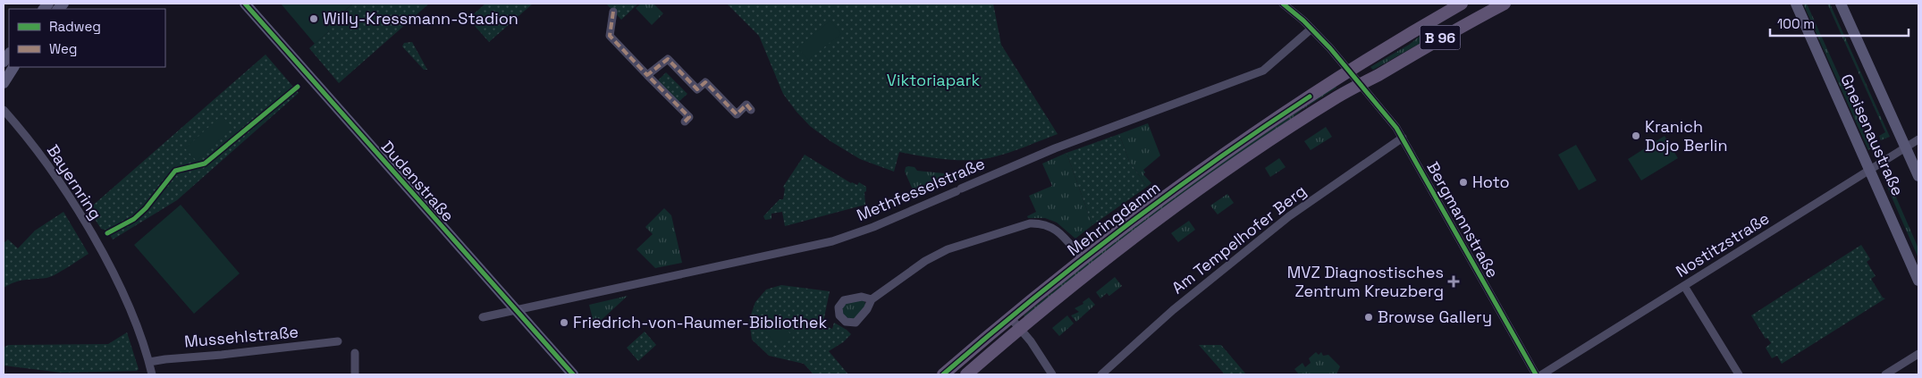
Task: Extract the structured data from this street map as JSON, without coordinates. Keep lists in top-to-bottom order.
{
  "streets": {
    "main road": [
      "B 96",
      "Gneisenaustraße",
      "Dudenstraße",
      "Mehringdamm"
    ],
    "street": [
      "Bayernring",
      "Methfesselstraße",
      "Bergmannstraße",
      "Am Tempelhofer Berg",
      "Nostitzstraße",
      "Mussehlstraße"
    ]
  },
  "crossings": [
    ["Gneisenaustraße", "Nostitzstraße"],
    ["Dudenstraße", "Methfesselstraße"],
    ["Bayernring", "Mussehlstraße"],
    ["Methfesselstraße", "Bergmannstraße"],
    ["Mehringdamm", "Bergmannstraße"],
    ["Bergmannstraße", "Am Tempelhofer Berg"]
  ],
  "parks": ["Viktoriapark"],
  "places": {
    "other": [
      "Willy-Kressmann-Stadion",
      "Kranich Dojo Berlin",
      "Hoto",
      "Browse Gallery",
      "Friedrich-von-Raumer-Bibliothek"
    ],
    "health": ["MVZ Diagnostisches Zentrum Kreuzberg"]
  },
  "legend": ["Radweg", "Weg"],
  "scale_bar": "100 m"
}
